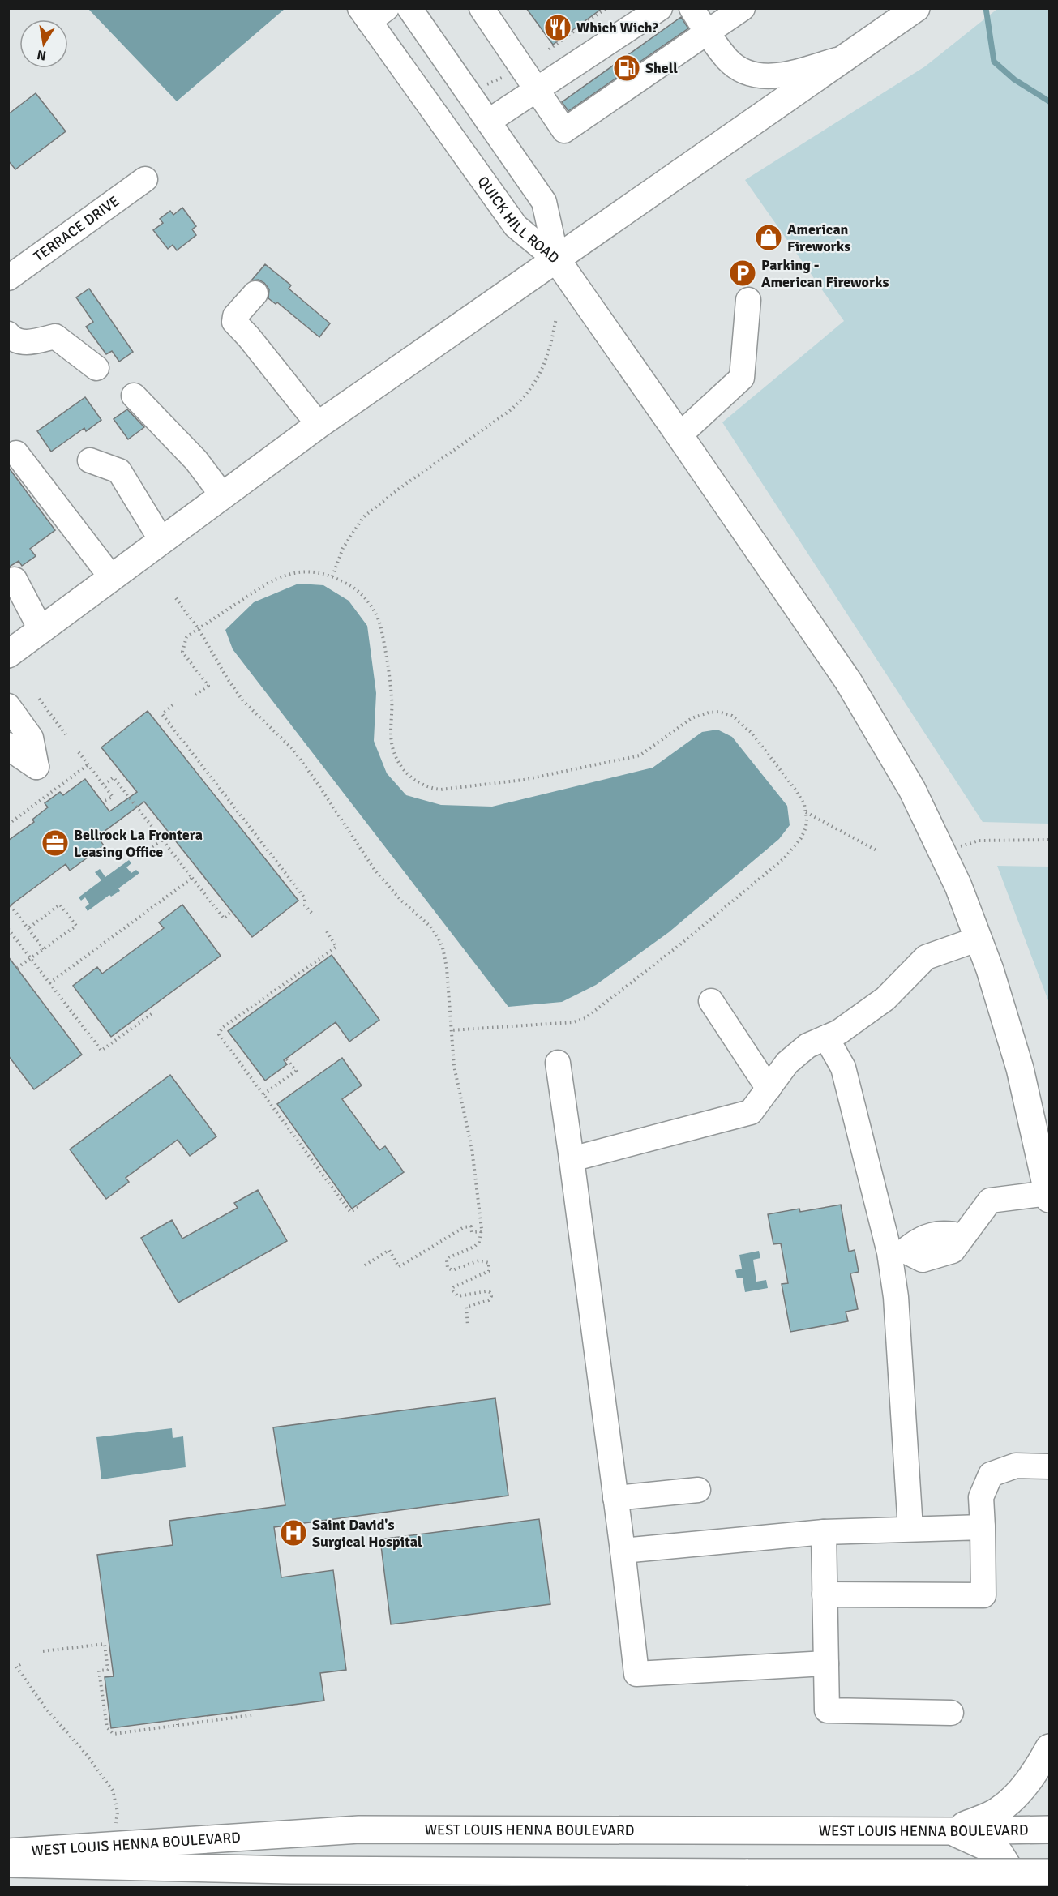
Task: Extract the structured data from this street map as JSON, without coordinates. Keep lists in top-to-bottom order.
{
  "streets": {
    "main road": ["WEST LOUIS HENNA BOULEVARD"],
    "street": ["QUICK HILL ROAD", "TERRACE DRIVE"]
  },
  "places": {
    "restaurant": ["Which Wich?"],
    "fuel station": ["Shell"],
    "shop": ["American Fireworks"],
    "parking": ["Parking - American Fireworks"],
    "office": ["Bellrock La Frontera Leasing Office"],
    "hospital": ["Saint David's Surgical Hospital"]
  },
  "north": "bottom"
}
